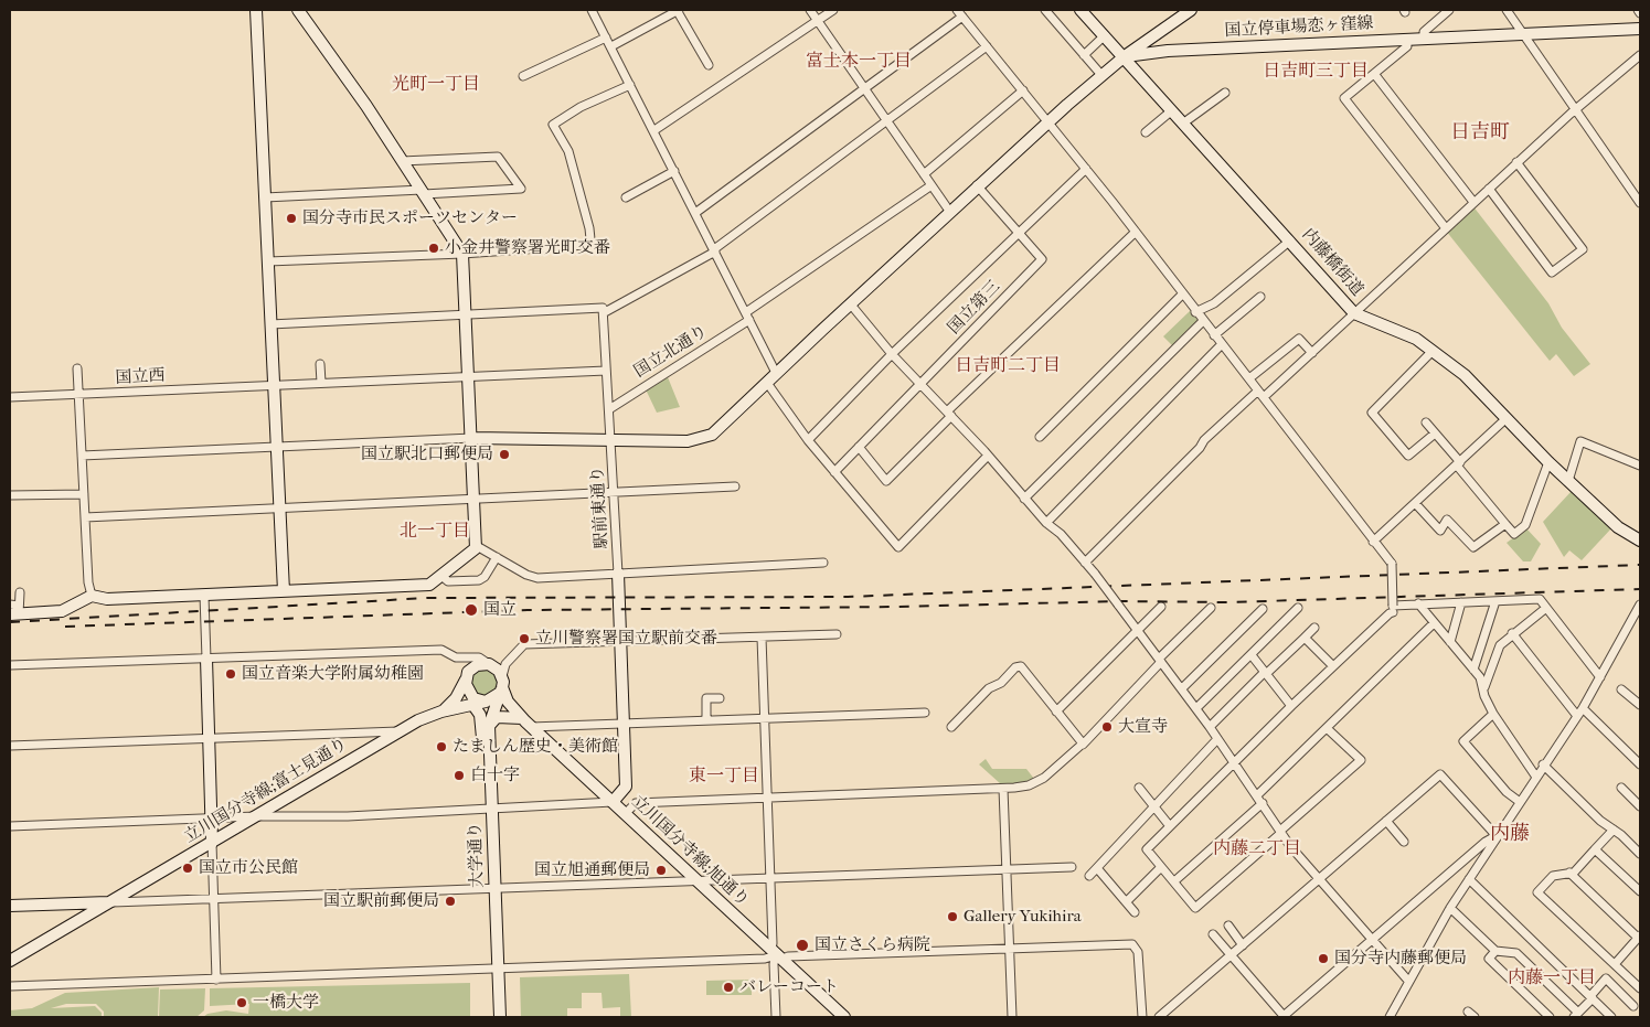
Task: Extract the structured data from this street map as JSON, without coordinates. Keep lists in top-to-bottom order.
{
  "streets": {
    "main road": [
      "国立停車場恋ヶ窪線",
      "内藤橋街道",
      "立川国分寺線;富士見通り",
      "立川国分寺線;旭通り",
      "大学通り"
    ],
    "street": [
      "国立第三",
      "国立北通り",
      "国立西",
      "駅前東通り"
    ]
  },
  "crossings": [
    ["国立停車場恋ヶ窪線", "内藤橋街道"],
    ["国立北通り", "駅前東通り"],
    ["国立西", "駅前東通り"],
    ["立川国分寺線;富士見通り", "大学通り"],
    ["立川国分寺線;旭通り", "大学通り"]
  ],
  "districts": [
    "富士本一丁目",
    "日吉町三丁目",
    "光町一丁目",
    "日吉町",
    "日吉町二丁目",
    "北一丁目",
    "東一丁目",
    "内藤",
    "内藤二丁目",
    "内藤一丁目"
  ],
  "places": [
    "国分寺市民スポーツセンター",
    "小金井警察署光町交番",
    "国立駅北口郵便局",
    "国立",
    "立川警察署国立駅前交番",
    "国立音楽大学附属幼稚園",
    "大宣寺",
    "たましん歴史・美術館",
    "白十字",
    "国立市公民館",
    "国立旭通郵便局",
    "国立駅前郵便局",
    "Gallery Yukihira",
    "国立さくら病院",
    "国分寺内藤郵便局",
    "バレーコート",
    "一橋大学"
  ]
}
